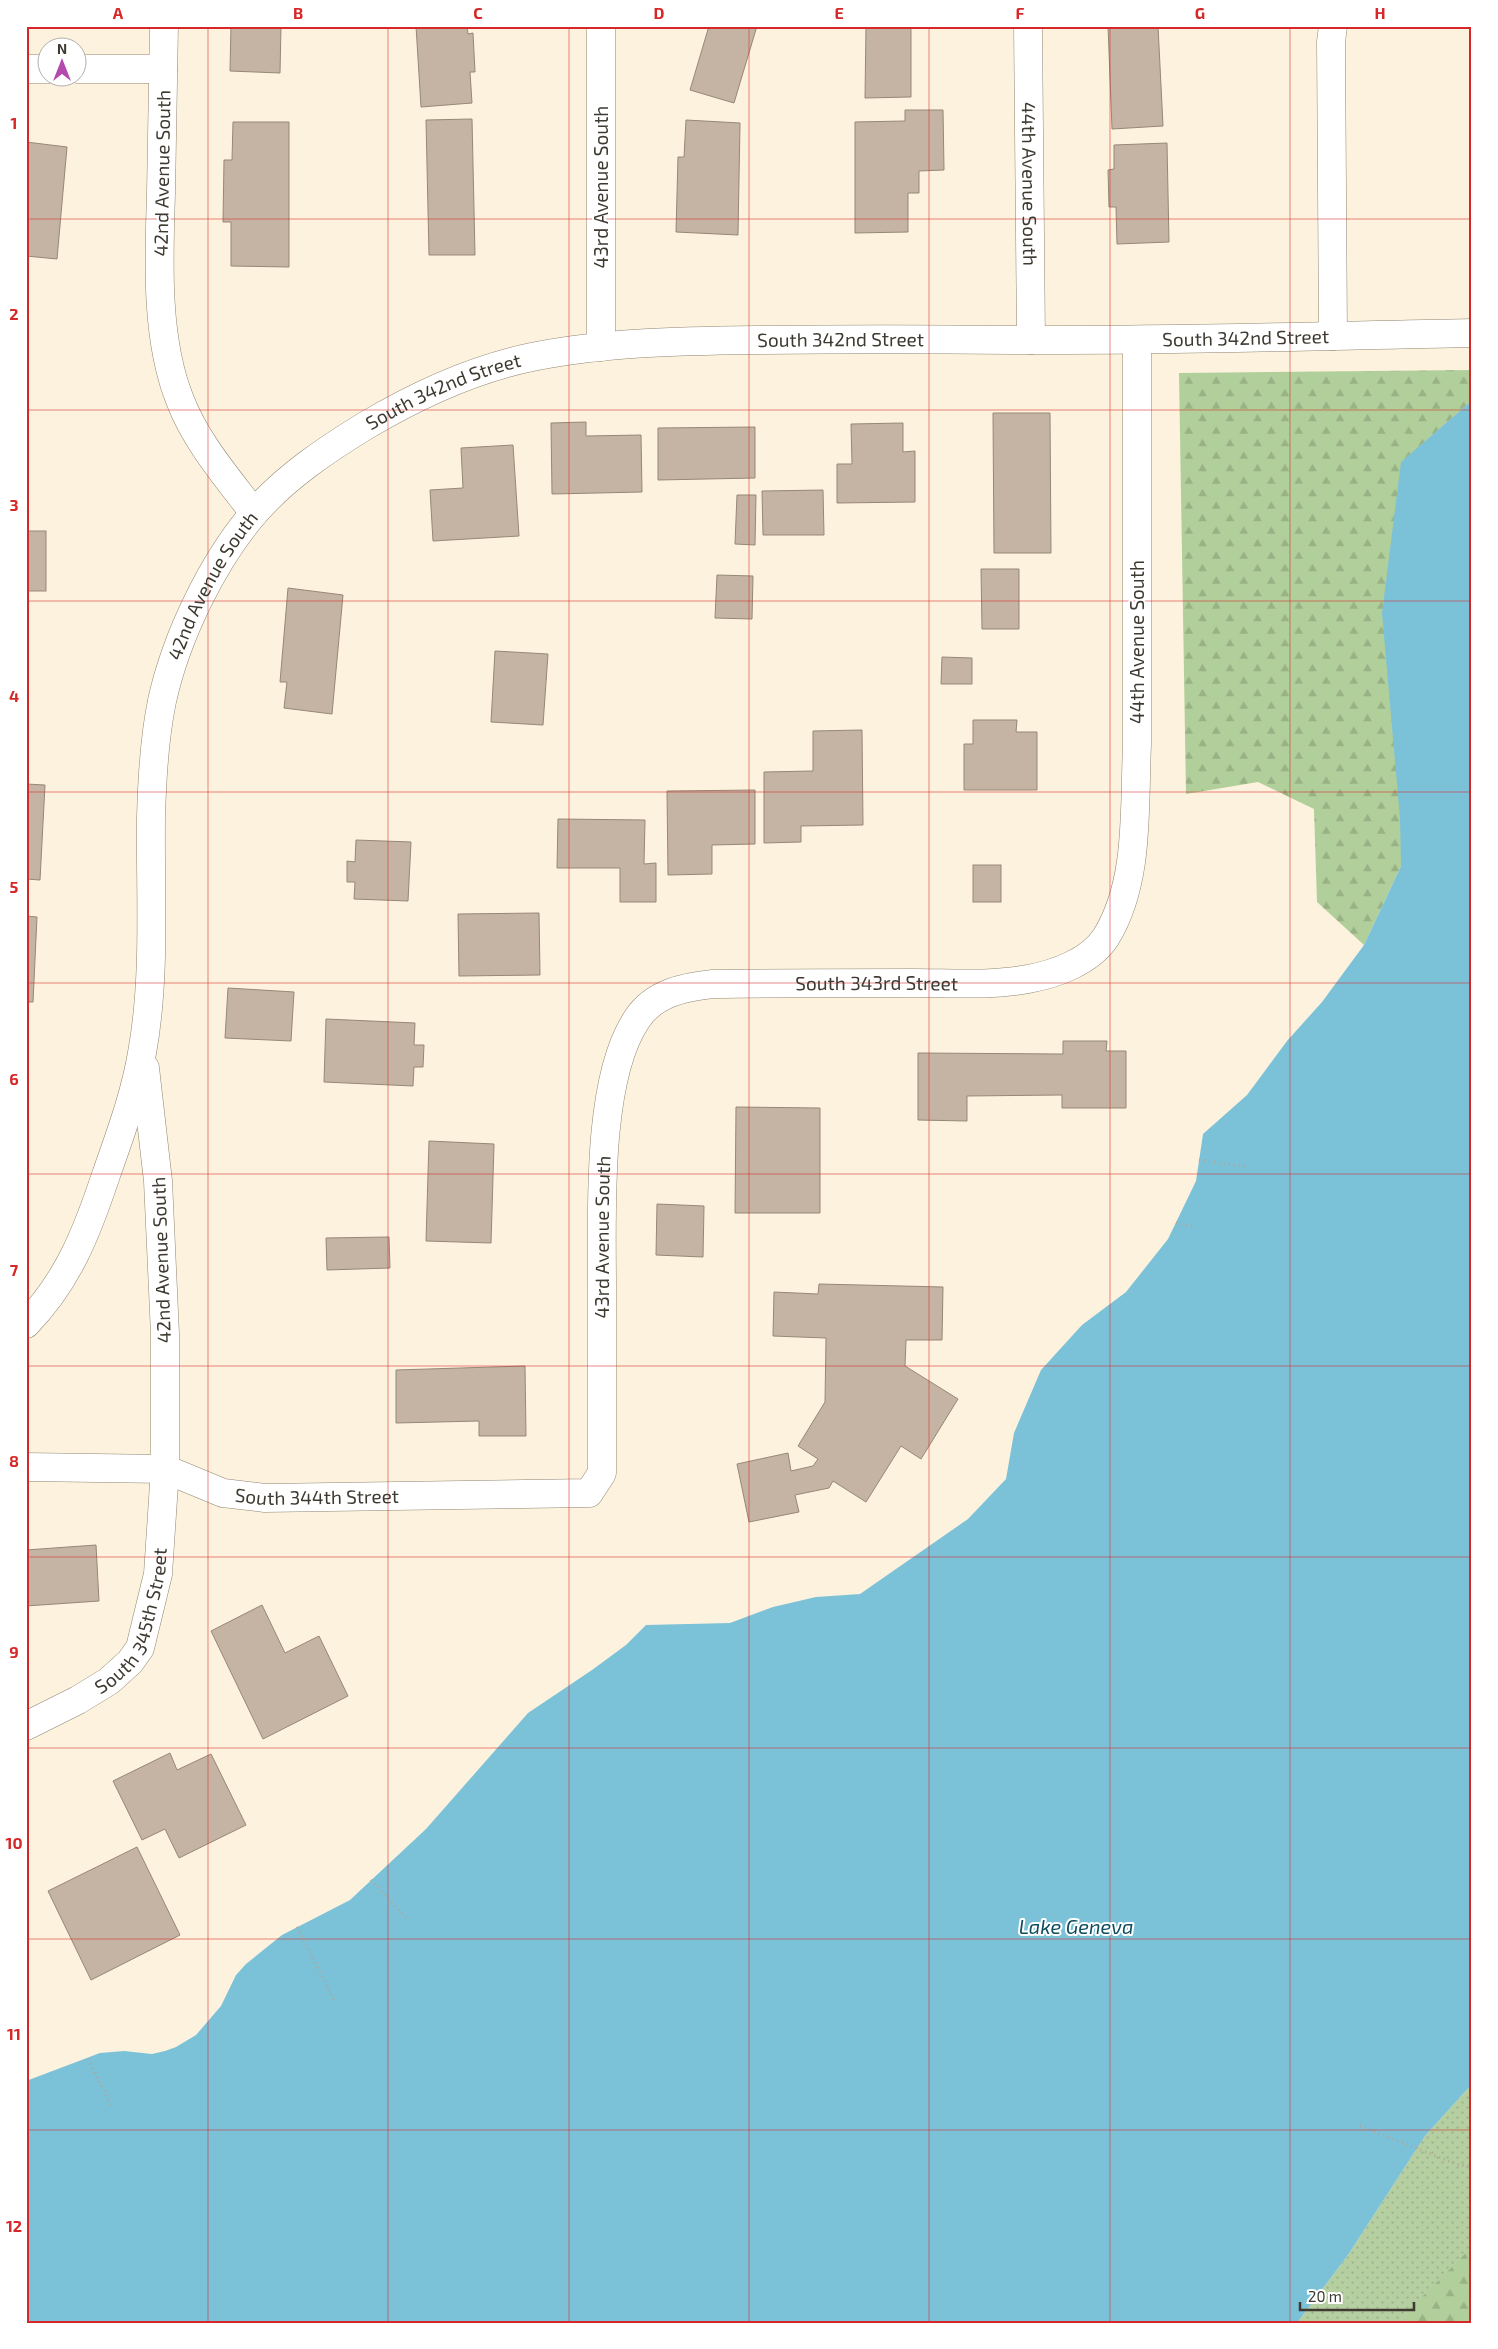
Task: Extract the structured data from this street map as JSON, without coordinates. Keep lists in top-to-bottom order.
{
  "streets": {
    "street": [
      "42nd Avenue South",
      "44th Avenue South",
      "43rd Avenue South",
      "South 342nd Street",
      "South 343rd Street",
      "South 344th Street",
      "South 345th Street"
    ]
  },
  "crossings": [
    ["42nd Avenue South", "South 342nd Street"],
    ["42nd Avenue South", "South 344th Street"],
    ["42nd Avenue South", "South 345th Street"],
    ["44th Avenue South", "South 342nd Street"],
    ["44th Avenue South", "South 343rd Street"],
    ["43rd Avenue South", "South 342nd Street"],
    ["43rd Avenue South", "South 343rd Street"],
    ["43rd Avenue South", "South 344th Street"],
    ["South 344th Street", "South 345th Street"]
  ],
  "water": ["Lake Geneva"],
  "scale_bar": "20 m",
  "north": "top",
  "grid": {
    "columns": [
      "A",
      "B",
      "C",
      "D",
      "E",
      "F",
      "G",
      "H"
    ],
    "rows": [
      "1",
      "2",
      "3",
      "4",
      "5",
      "6",
      "7",
      "8",
      "9",
      "10",
      "11",
      "12"
    ]
  }
}
